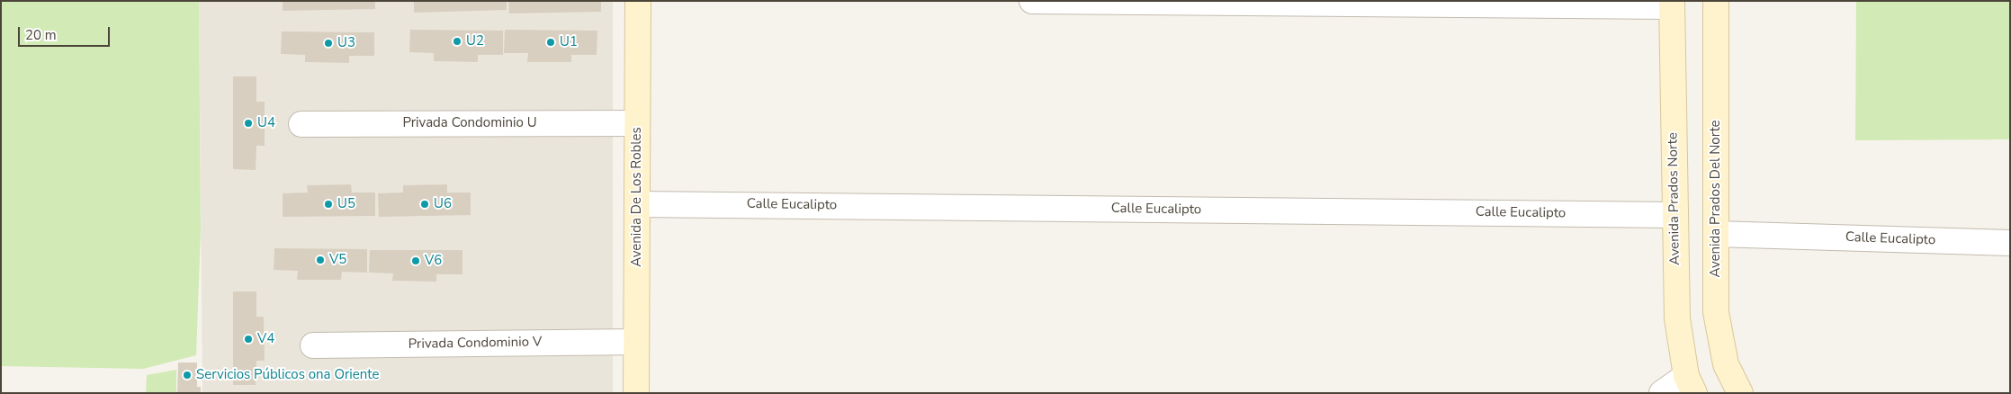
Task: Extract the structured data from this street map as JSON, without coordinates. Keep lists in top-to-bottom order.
{
  "streets": {
    "main road": ["Avenida De Los Robles", "Avenida Prados Norte", "Avenida Prados Del Norte"],
    "street": ["Privada Condominio U", "Calle Eucalipto", "Privada Condominio V"]
  },
  "crossings": [
    ["Privada Condominio U", "Avenida De Los Robles"],
    ["Avenida De Los Robles", "Calle Eucalipto"],
    ["Avenida De Los Robles", "Privada Condominio V"],
    ["Avenida Prados Norte", "Calle Eucalipto"],
    ["Avenida Prados Del Norte", "Calle Eucalipto"]
  ],
  "places": [
    "U2",
    "U1",
    "U3",
    "U4",
    "U5",
    "U6",
    "V5",
    "V6",
    "V4",
    "Servicios Públicos ona Oriente"
  ],
  "scale_bar": "20 m"
}
